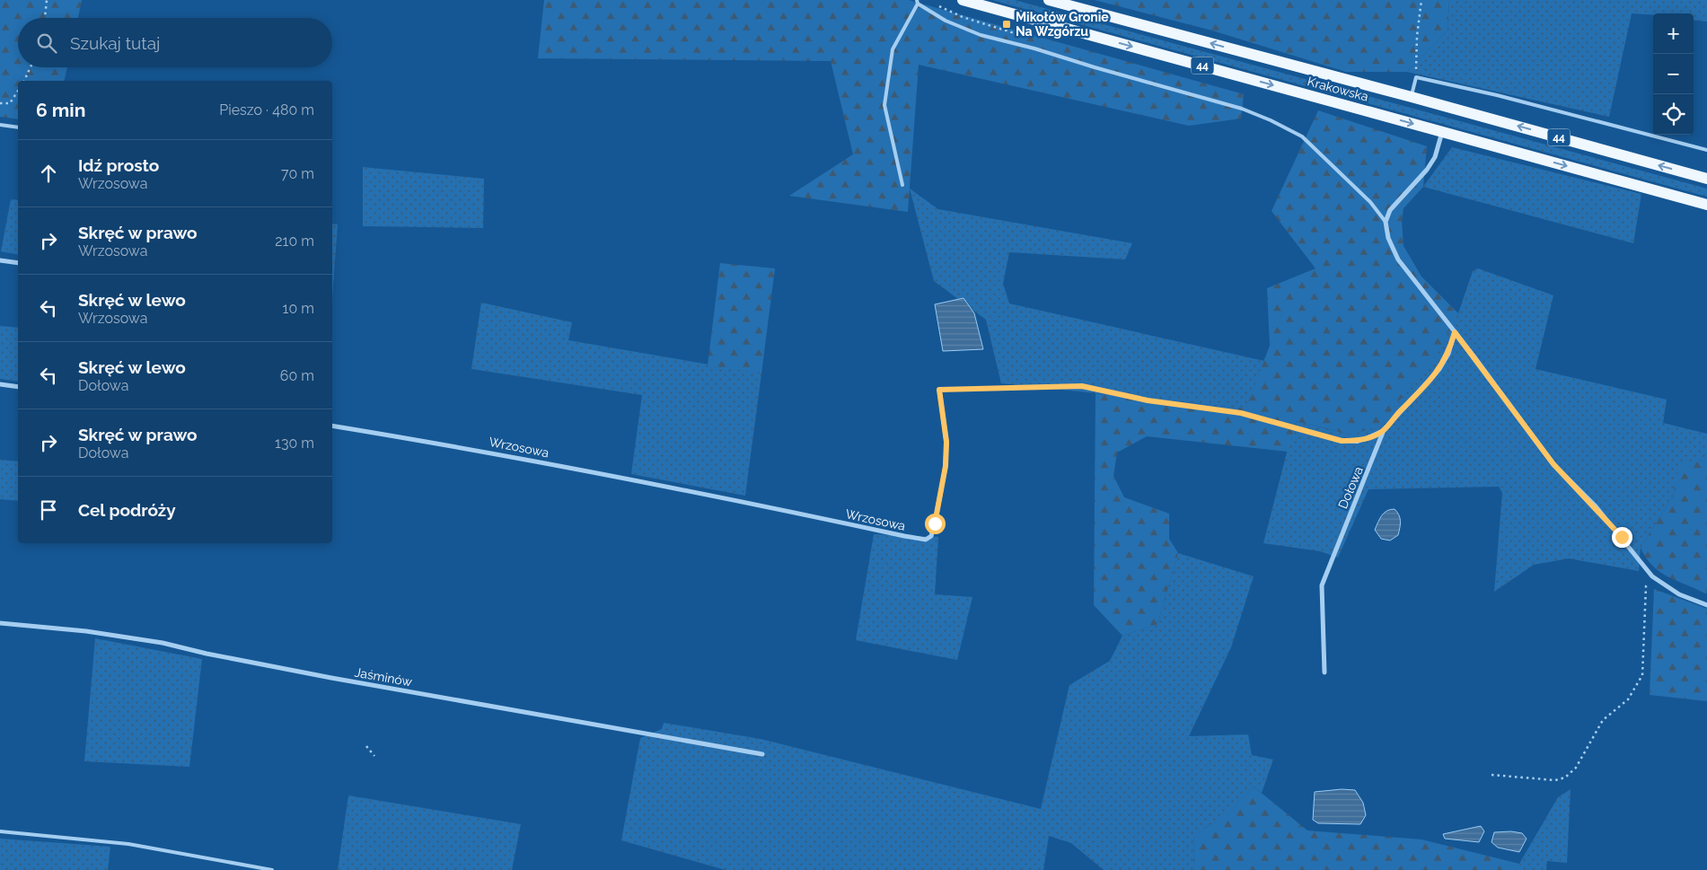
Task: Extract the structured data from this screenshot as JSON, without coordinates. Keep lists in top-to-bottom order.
{
  "streets": {
    "main road": ["44", "Krakowska"],
    "street": ["Wrzosowa", "Dołowa", "Jaśminów"]
  },
  "crossings": [
    ["Wrzosowa", "Dołowa"]
  ],
  "places": {
    "transit": ["Mikołów Gronie Na Wzgórzu"]
  },
  "page": {
    "map_buttons": ["+", "−"],
    "search": "Szukaj tutaj",
    "heading": ["6 min", "Pieszo · 480 m"],
    "list": [
      ["Idź prosto", "Wrzosowa", "70 m"],
      ["Skręć w prawo", "Wrzosowa", "210 m"],
      ["Skręć w lewo", "Wrzosowa", "10 m"],
      ["Skręć w lewo", "Dołowa", "60 m"],
      ["Skręć w prawo", "Dołowa", "130 m"],
      "Cel podróży"
    ]
  }
}
